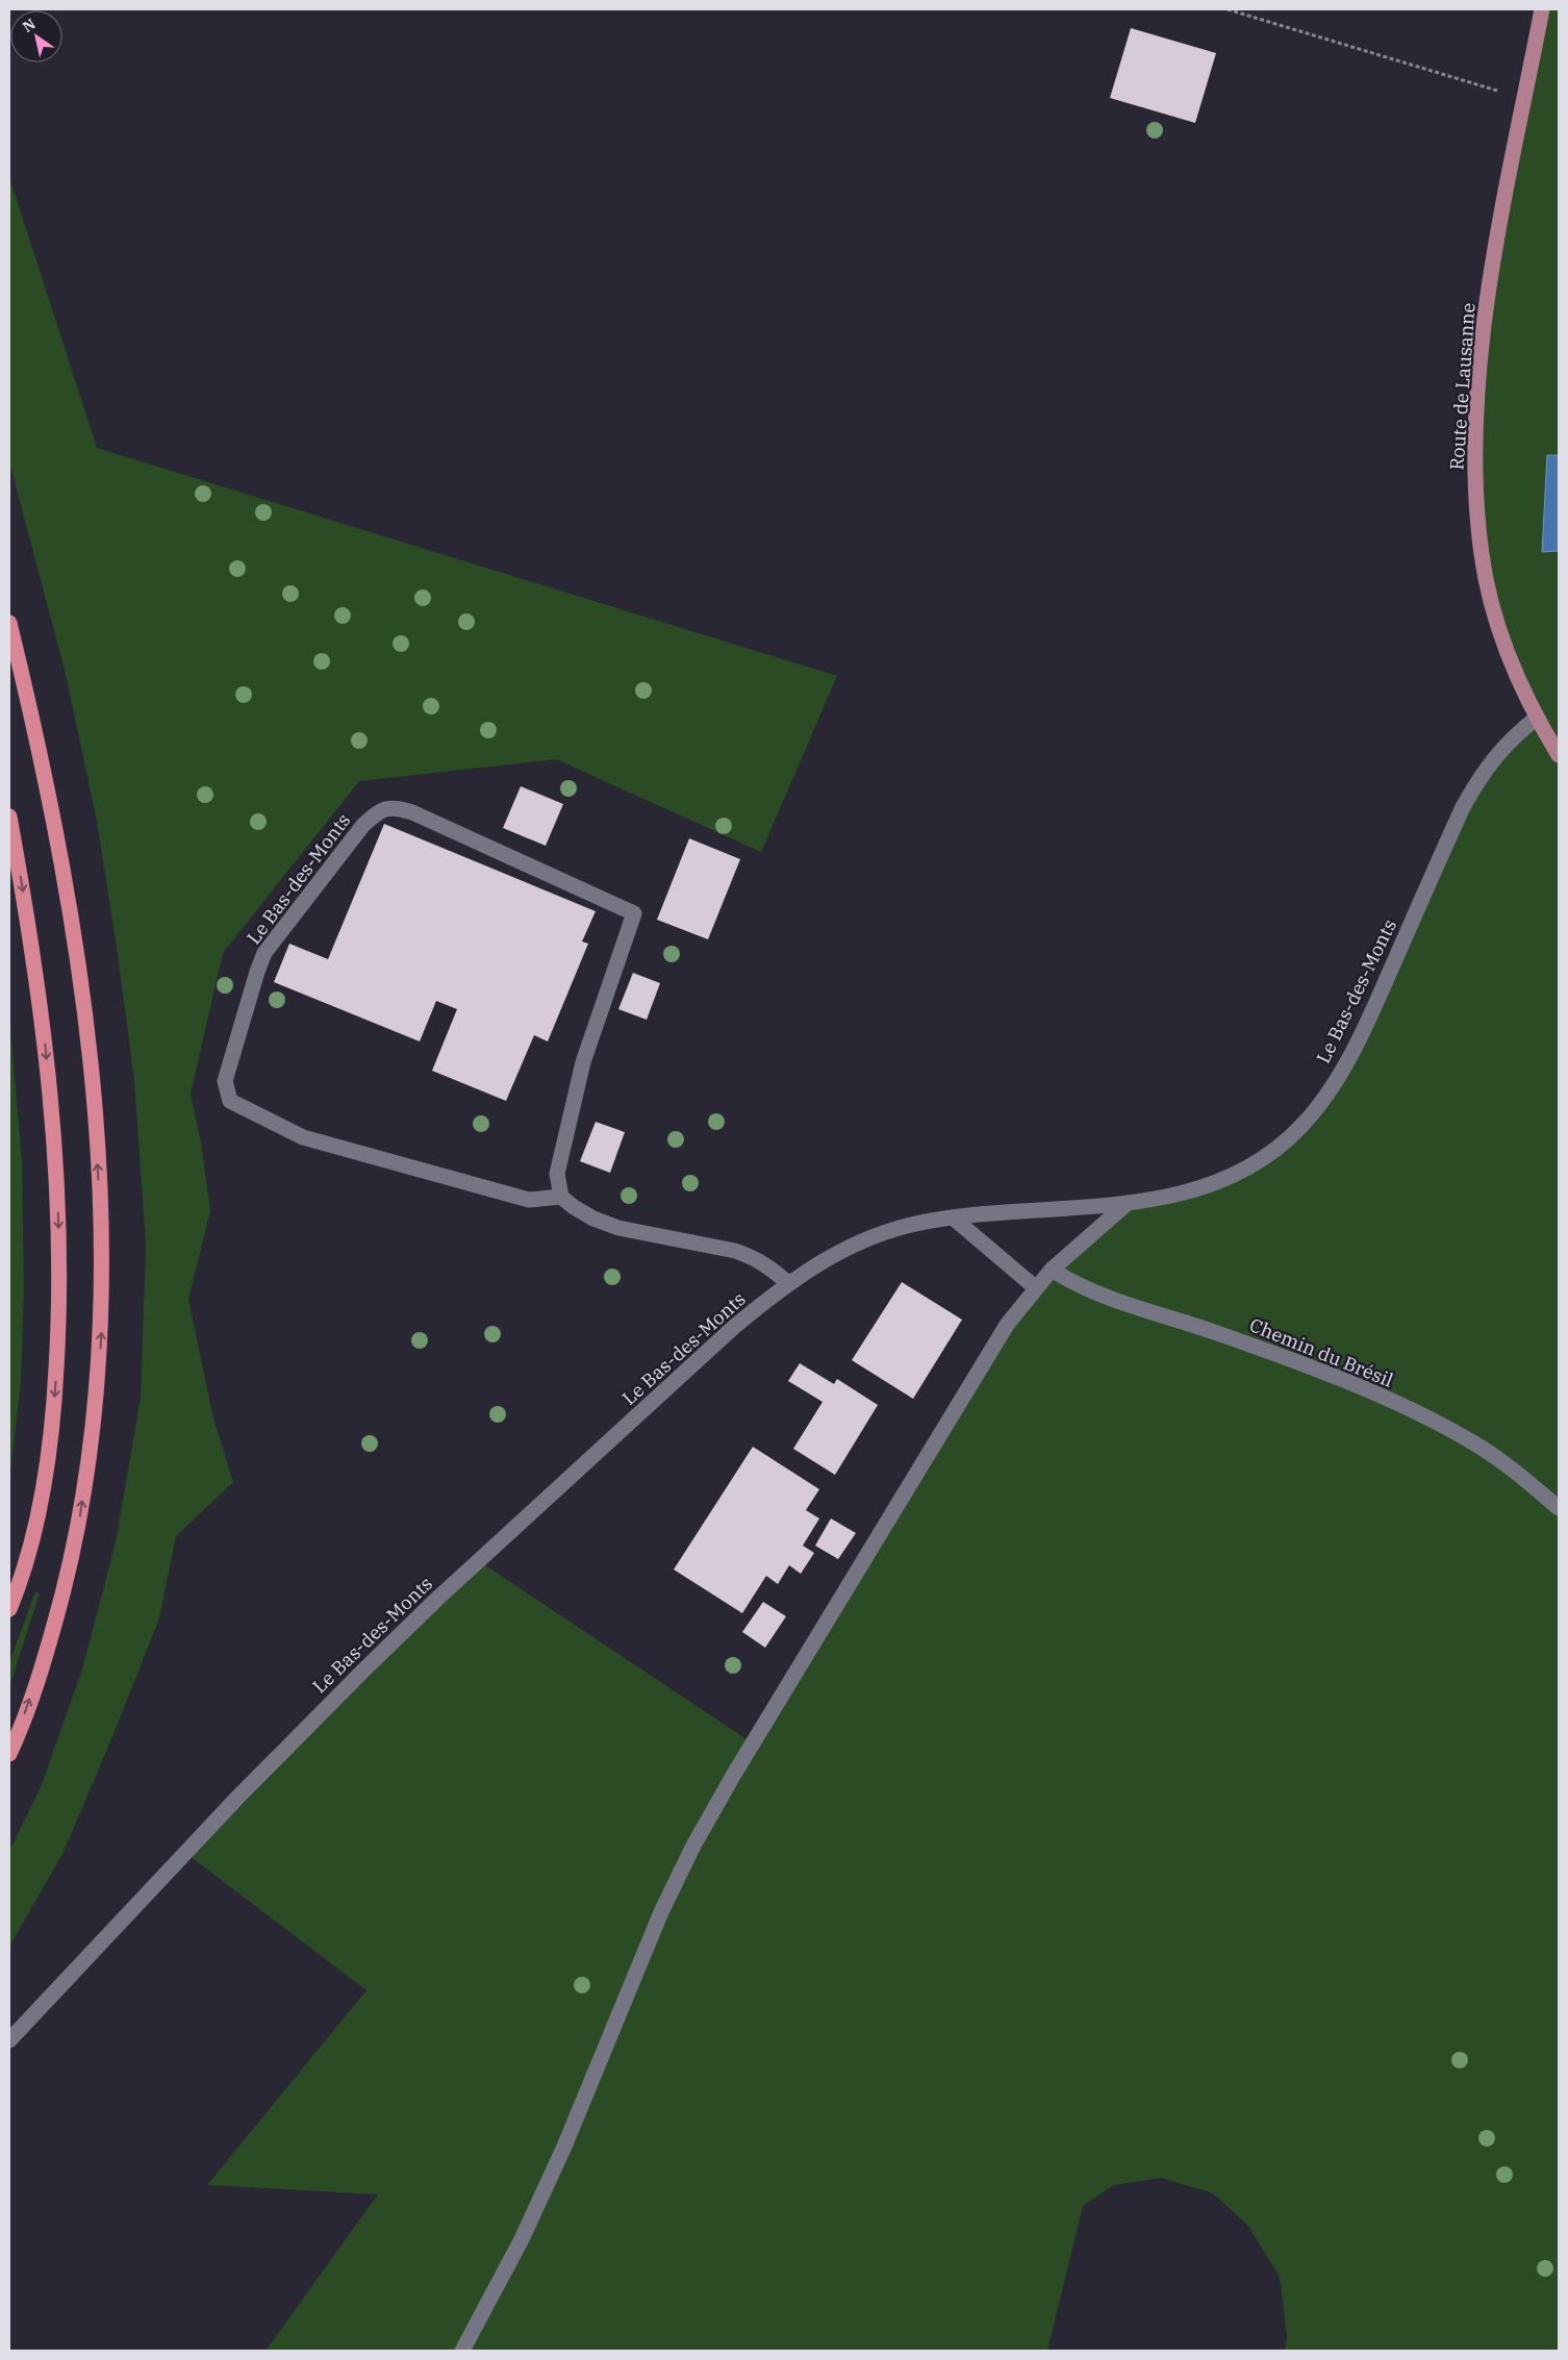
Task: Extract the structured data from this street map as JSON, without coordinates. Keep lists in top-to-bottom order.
{
  "streets": {
    "main road": ["Route de Lausanne"],
    "street": ["Le Bas-des-Monts", "Chemin du Brésil"]
  },
  "crossings": [
    ["Route de Lausanne", "Le Bas-des-Monts"]
  ],
  "north": "top left"
}
